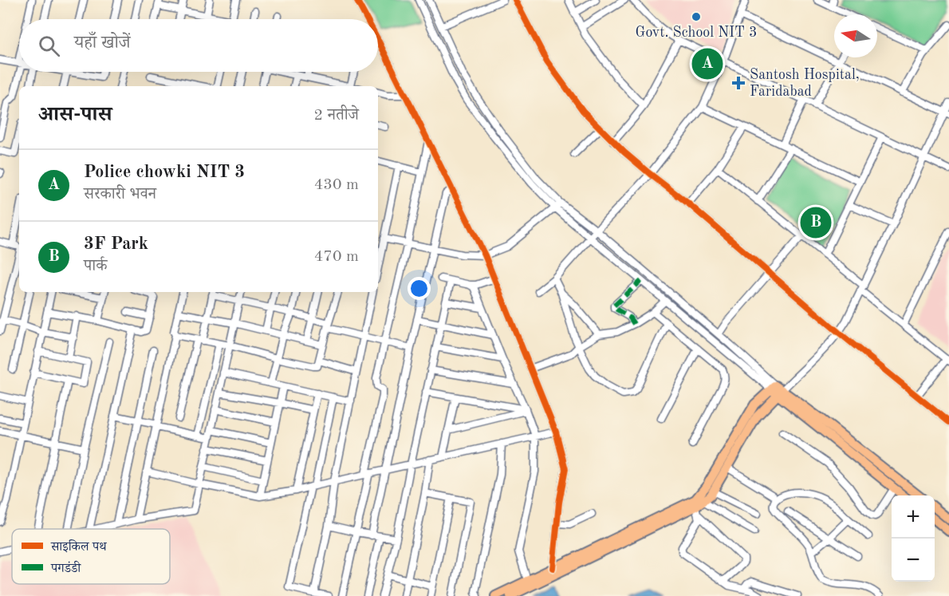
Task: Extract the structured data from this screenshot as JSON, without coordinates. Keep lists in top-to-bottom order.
{
  "places": {
    "other": ["Govt. School NIT 3"],
    "health": ["Santosh Hospital, Faridabad"]
  },
  "legend": ["साइकिल पथ", "पगडंडी"],
  "north": "left",
  "page": {
    "search": "यहाँ खोजें",
    "pins": ["A", "B"],
    "heading": ["आस-पास", "2 नतीजे"],
    "list": [
      {
        "mark": "A",
        "name": "Police chowki NIT 3",
        "note": "सरकारी भवन",
        "value": "430 m"
      },
      {
        "mark": "B",
        "name": "3F Park",
        "note": "पार्क",
        "value": "470 m"
      }
    ],
    "map_buttons": ["+", "−"]
  }
}
